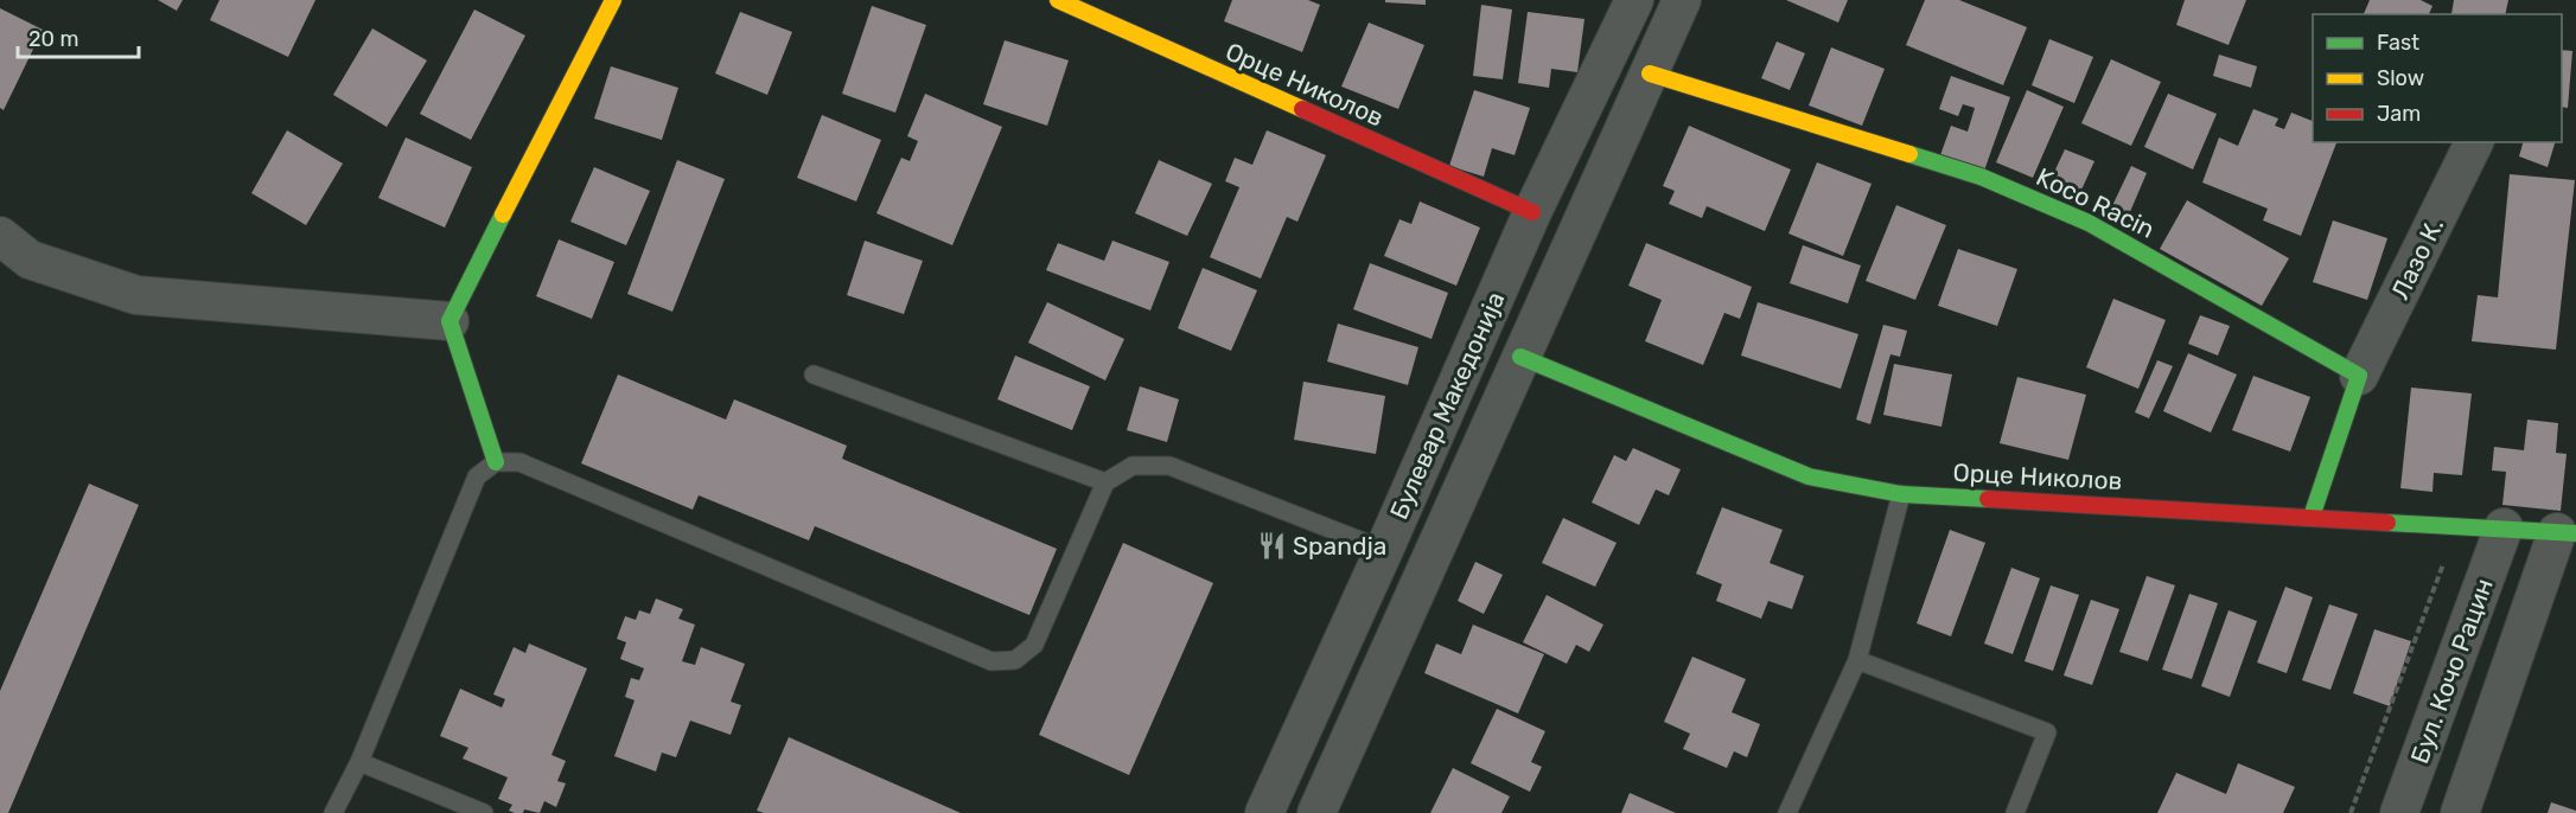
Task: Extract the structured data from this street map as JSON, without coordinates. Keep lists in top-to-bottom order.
{
  "streets": {
    "street": [
      "Орце Николов",
      "Koco Racin",
      "Лазо К.",
      "Булевар Македонија",
      "Бул. Кочо Рацин"
    ]
  },
  "crossings": [
    ["Орце Николов", "Булевар Македонија"],
    ["Орце Николов", "Бул. Кочо Рацин"],
    ["Koco Racin", "Лазо К."],
    ["Koco Racin", "Булевар Македонија"]
  ],
  "places": {
    "restaurant": ["Spandja"]
  },
  "legend": ["Fast", "Slow", "Jam"],
  "scale_bar": "20 m"
}
